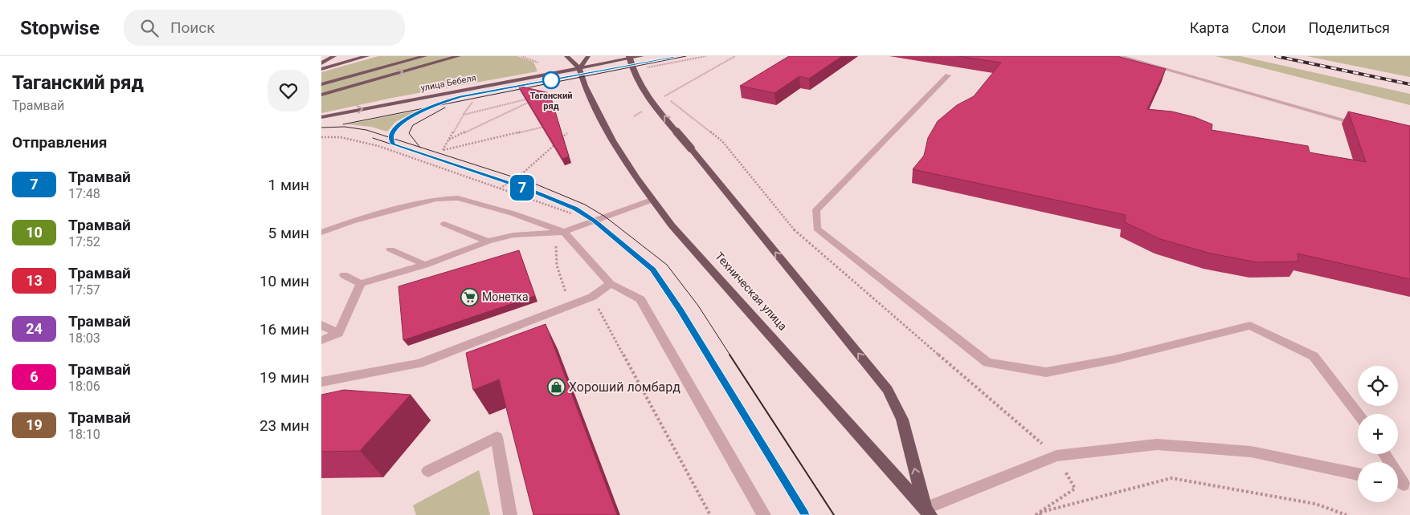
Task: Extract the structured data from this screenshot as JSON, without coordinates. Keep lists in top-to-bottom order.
{
  "streets": {
    "main road": ["улица Бебеля", "Техническая улица"]
  },
  "crossings": [
    ["улица Бебеля", "Техническая улица"]
  ],
  "places": {
    "other": ["Таганский ряд"],
    "supermarket": ["Монетка"],
    "shop": ["Хороший ломбард"]
  },
  "lines": ["tram line 7"],
  "page": {
    "header": "Stopwise",
    "search": "Поиск",
    "nav": ["Карта", "Слои", "Поделиться"],
    "heading": [
      ["Таганский ряд", "Трамвай"],
      "Отправления"
    ],
    "on_map": "7",
    "list": [
      {
        "mark": "7",
        "name": "Трамвай",
        "note": "17:48",
        "value": "1 мин"
      },
      {
        "mark": "10",
        "name": "Трамвай",
        "note": "17:52",
        "value": "5 мин"
      },
      {
        "mark": "13",
        "name": "Трамвай",
        "note": "17:57",
        "value": "10 мин"
      },
      {
        "mark": "24",
        "name": "Трамвай",
        "note": "18:03",
        "value": "16 мин"
      },
      {
        "mark": "6",
        "name": "Трамвай",
        "note": "18:06",
        "value": "19 мин"
      },
      {
        "mark": "19",
        "name": "Трамвай",
        "note": "18:10",
        "value": "23 мин"
      }
    ],
    "map_buttons": ["+", "−"]
  }
}
